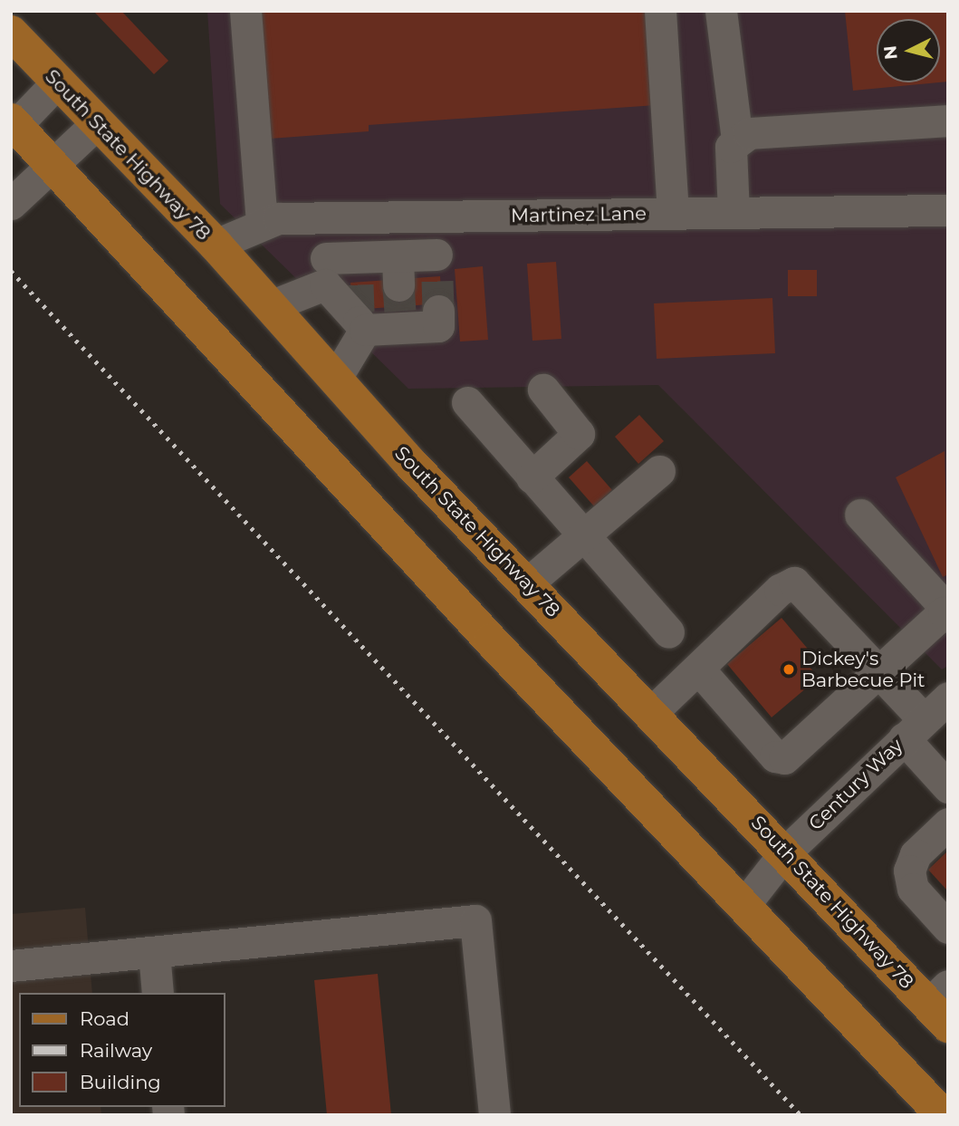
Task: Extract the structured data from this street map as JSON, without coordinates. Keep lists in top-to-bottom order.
{
  "streets": {
    "main road": ["South State Highway 78"],
    "street": ["Martinez Lane", "Century Way"]
  },
  "crossings": [
    ["South State Highway 78", "Martinez Lane"],
    ["South State Highway 78", "Century Way"]
  ],
  "places": ["Dickey's Barbecue Pit"],
  "legend": ["Road", "Railway", "Building"],
  "north": "left"
}
